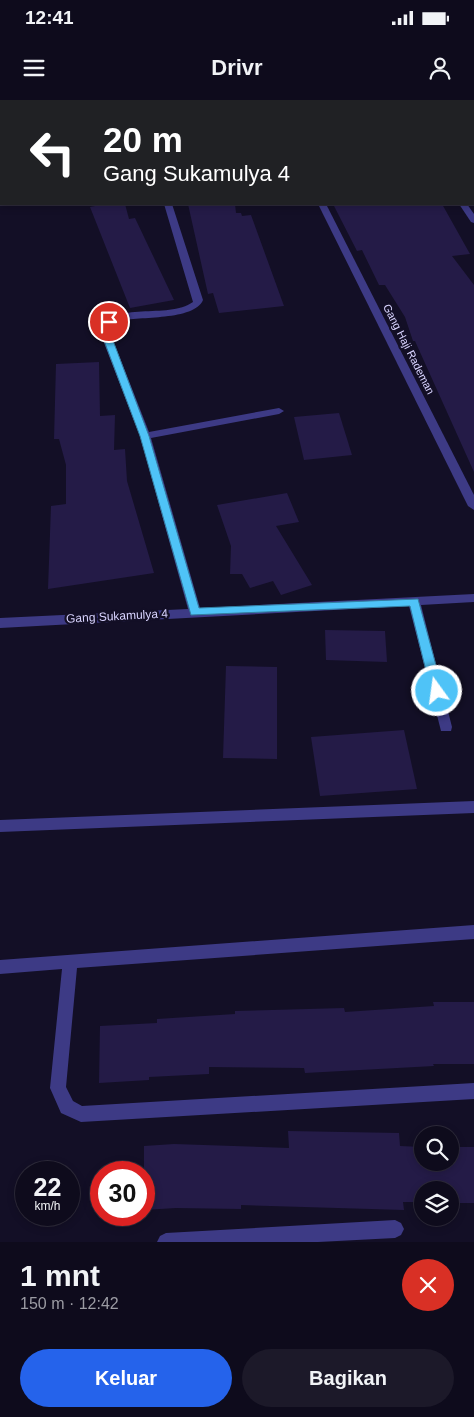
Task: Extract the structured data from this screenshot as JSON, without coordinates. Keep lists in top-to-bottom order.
{
  "streets": {
    "street": ["Gang Haji Rademan", "Gang Sukamulya 4"]
  },
  "page": {
    "status": "12:41",
    "header": "Drivr",
    "turn": ["20 m", "Gang Sukamulya 4"],
    "speed": "22 km/h",
    "limit": "30",
    "heading": ["1 mnt", "150 m · 12:42"],
    "buttons": ["Keluar", "Bagikan"]
  }
}
